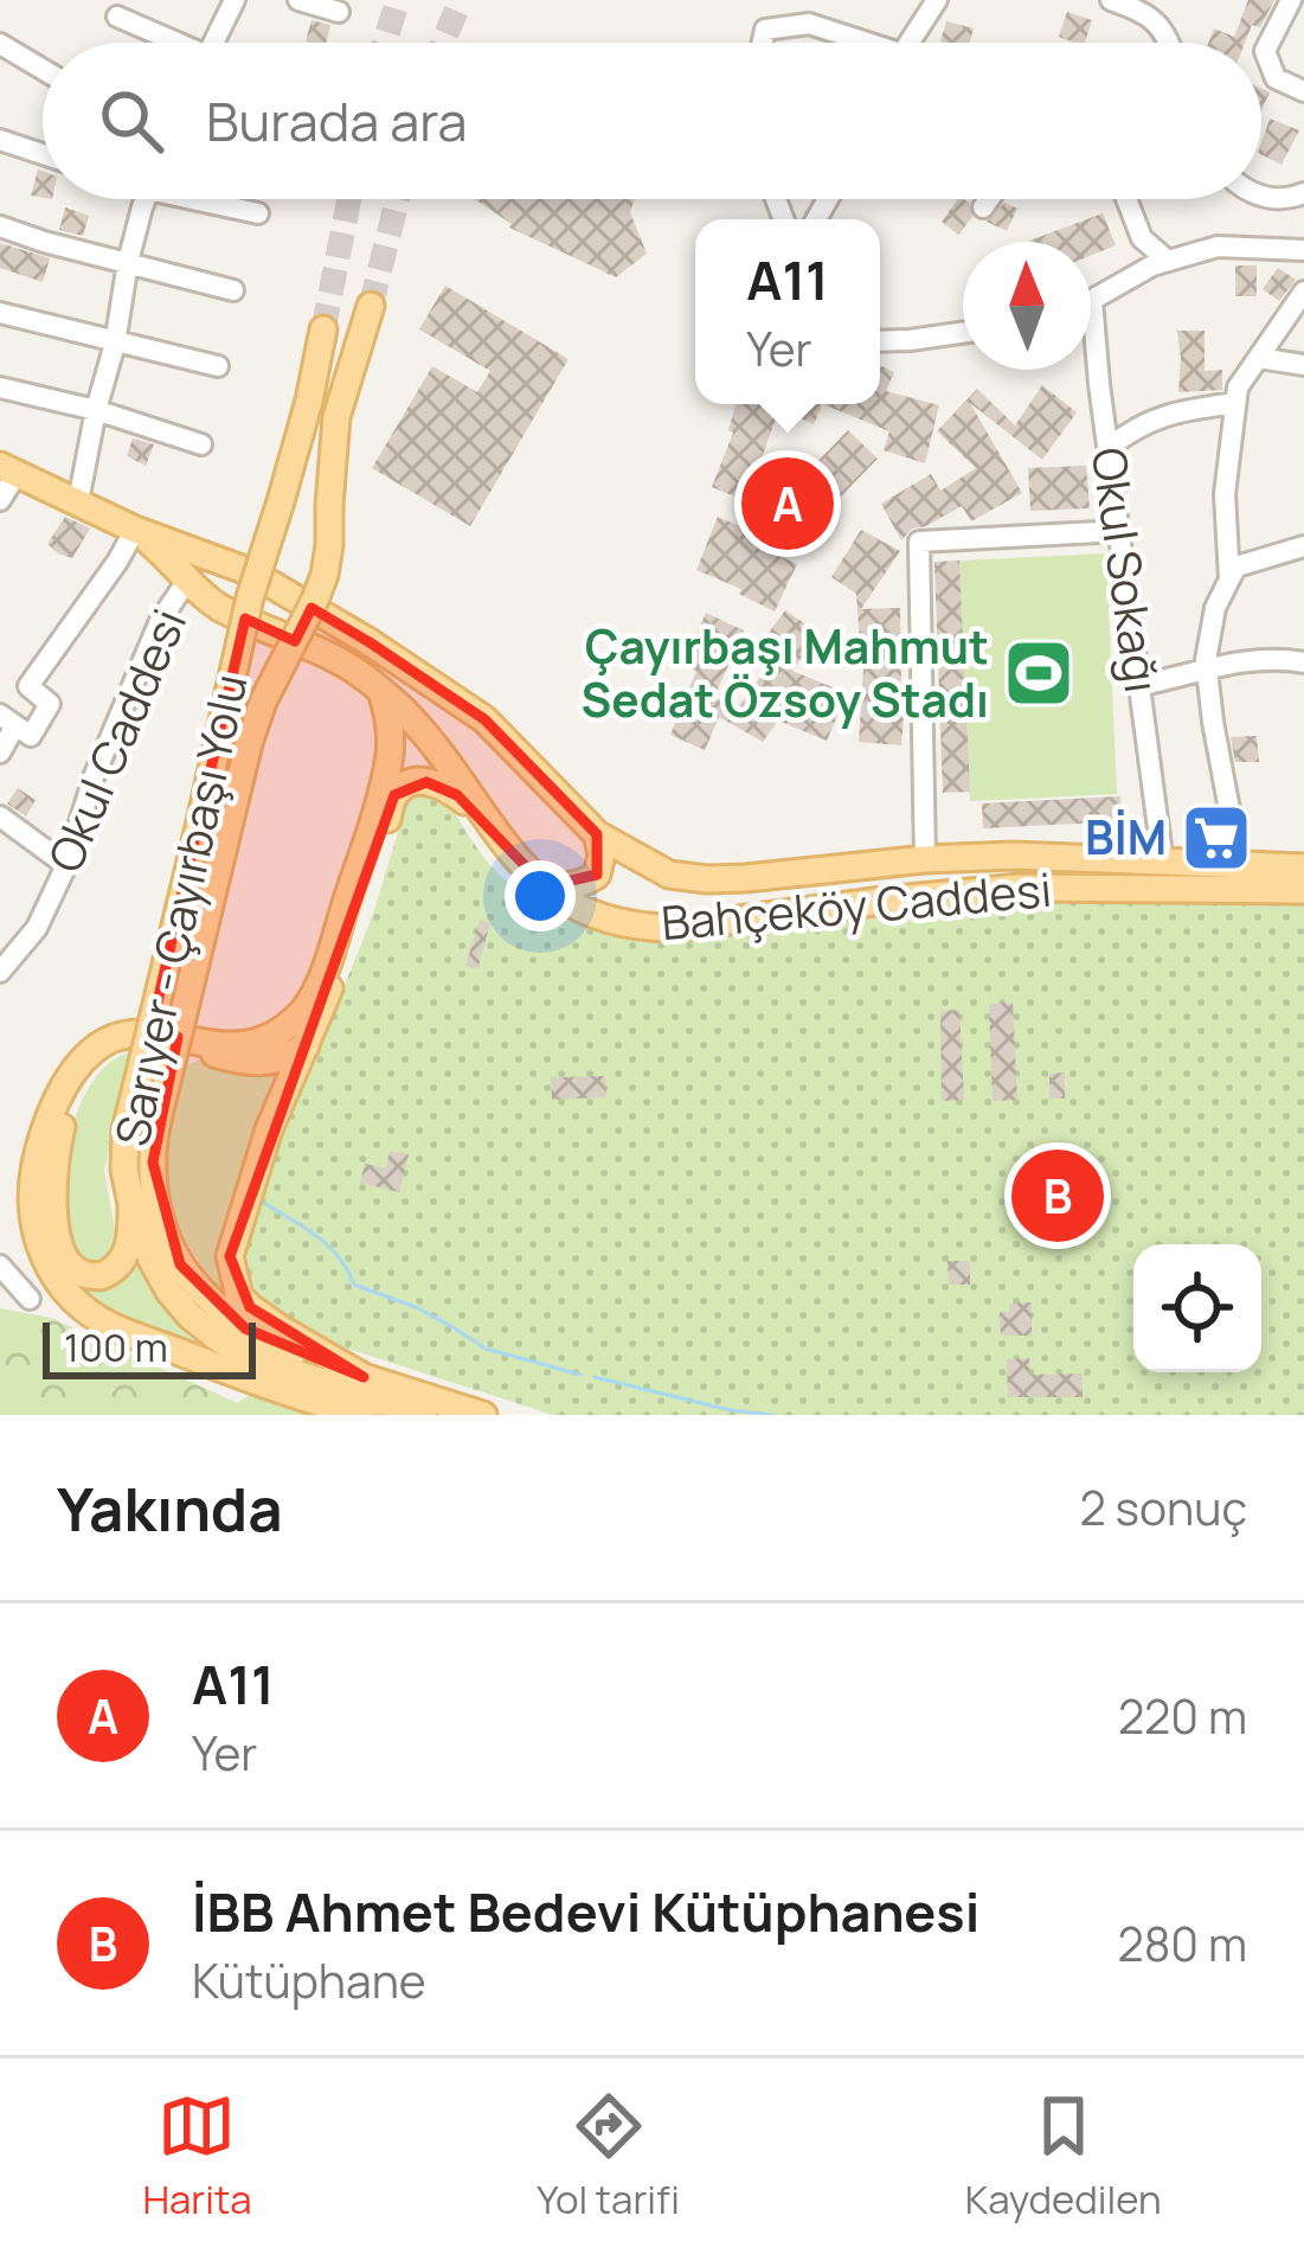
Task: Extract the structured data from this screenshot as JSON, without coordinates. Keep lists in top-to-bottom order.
{
  "streets": {
    "main road": ["Bahçeköy Caddesi", "Sarıyer - Çayırbaşı Yolu"],
    "street": ["Okul Sokağı", "Okul Caddesi"]
  },
  "crossings": [
    ["Okul Sokağı", "Bahçeköy Caddesi"],
    ["Okul Caddesi", "Bahçeköy Caddesi"]
  ],
  "places": {
    "sports": ["Çayırbaşı Mahmut Sedat Özsoy Stadı"],
    "supermarket": ["BİM"]
  },
  "scale_bar": "100 m",
  "north": "top",
  "page": {
    "search": "Burada ara",
    "popup": ["A11", "Yer"],
    "pins": ["A", "B"],
    "scale": "100 m",
    "heading": ["Yakında", "2 sonuç"],
    "list": [
      {
        "mark": "A",
        "name": "A11",
        "note": "Yer",
        "value": "220 m"
      },
      {
        "mark": "B",
        "name": "İBB Ahmet Bedevi Kütüphanesi",
        "note": "Kütüphane",
        "value": "280 m"
      }
    ],
    "nav": ["Harita", "Yol tarifi", "Kaydedilen"]
  }
}
